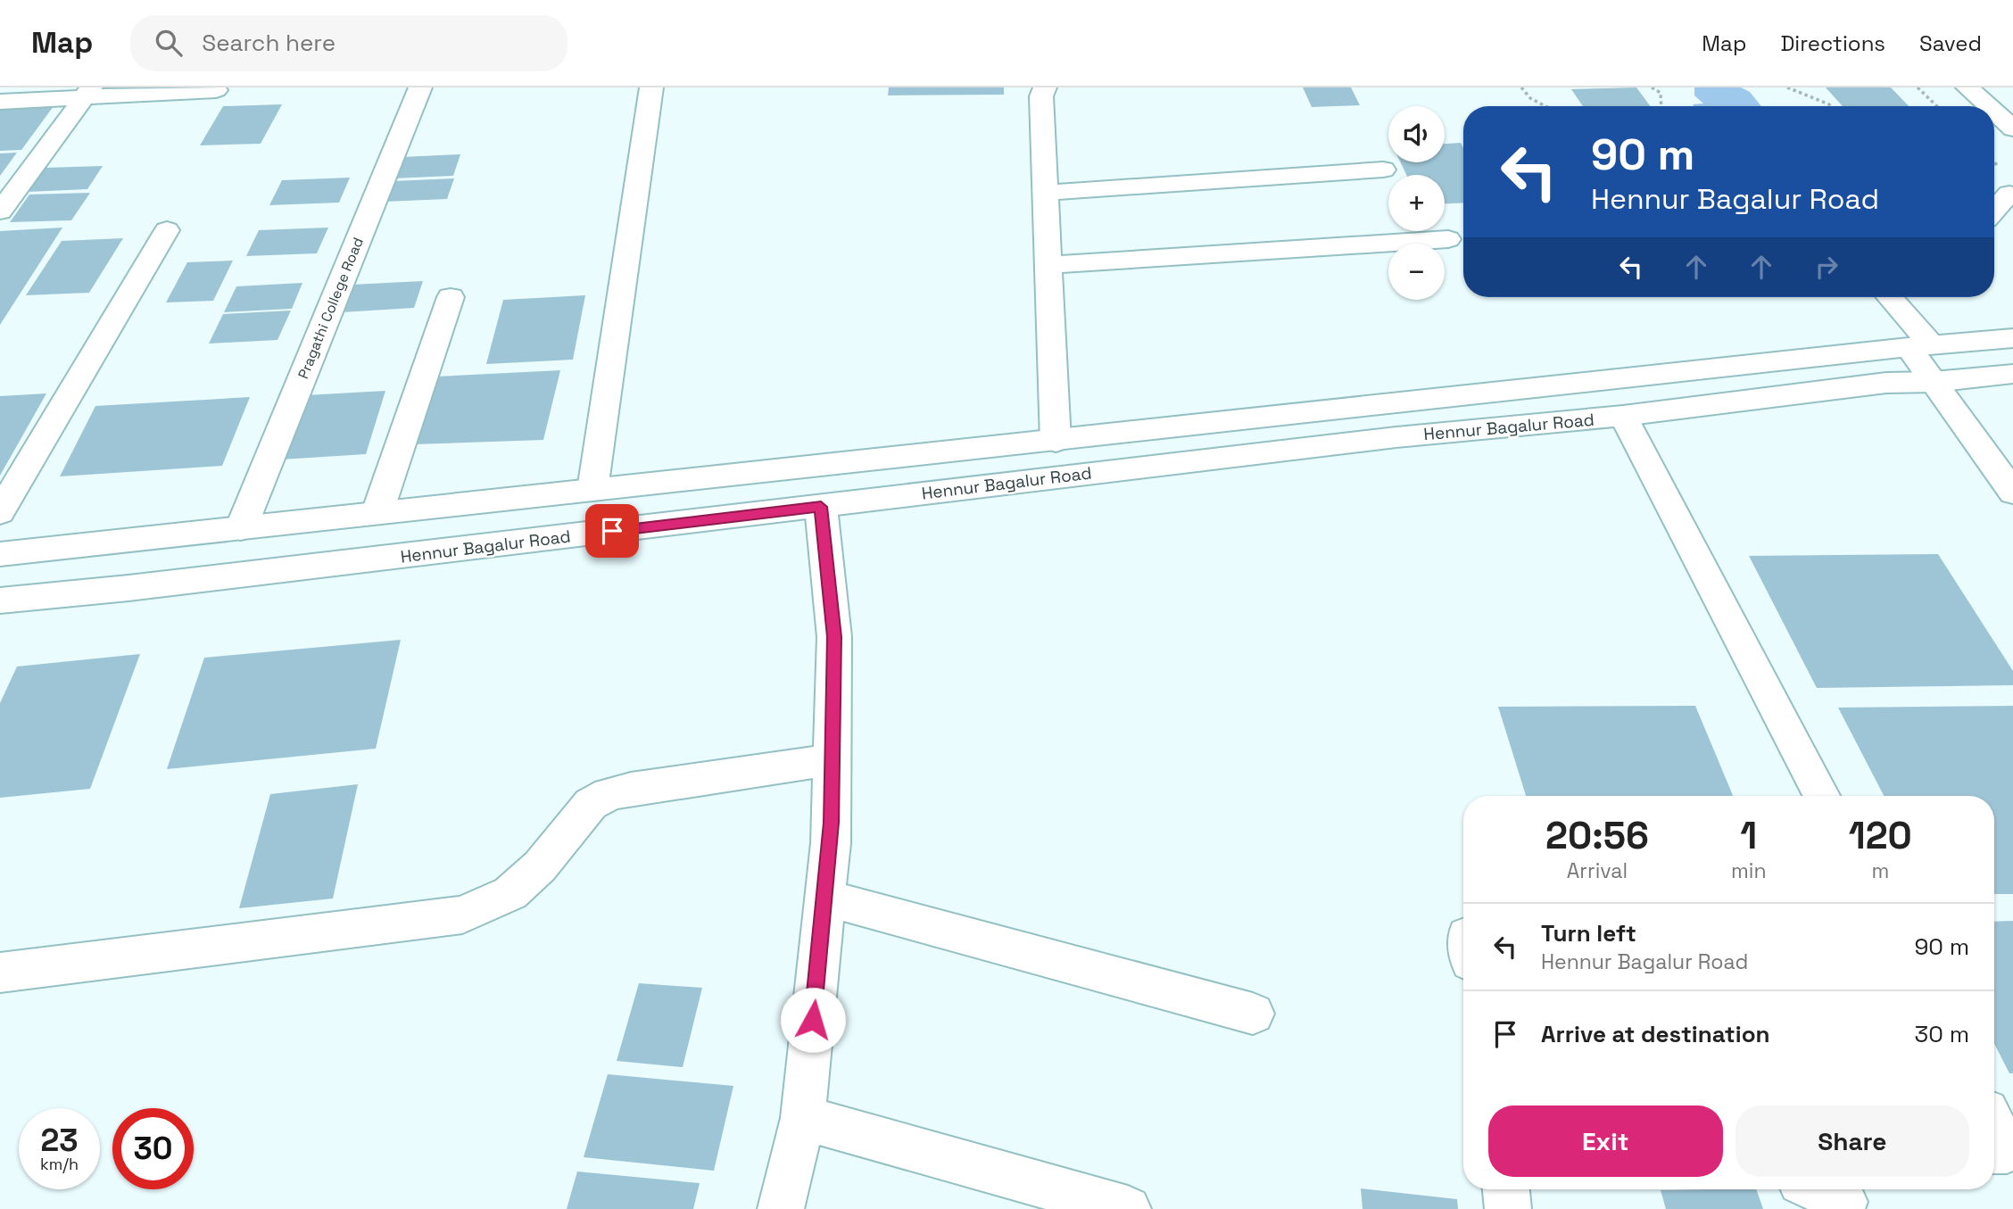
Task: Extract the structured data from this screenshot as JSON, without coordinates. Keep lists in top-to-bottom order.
{
  "streets": {
    "street": ["Pragathi College Road", "Hennur Bagalur Road"]
  },
  "crossings": [
    ["Pragathi College Road", "Hennur Bagalur Road"]
  ],
  "page": {
    "header": "Map",
    "search": "Search here",
    "nav": ["Map", "Directions", "Saved"],
    "map_buttons": ["+", "−"],
    "turn": ["90 m", "Hennur Bagalur Road"],
    "eta": [
      "20:56",
      "Arrival",
      "1",
      "min",
      "120",
      "m"
    ],
    "list": [
      {
        "name": "Turn left",
        "note": "Hennur Bagalur Road",
        "value": "90 m"
      },
      {
        "name": "Arrive at destination",
        "value": "30 m"
      }
    ],
    "buttons": ["Exit", "Share"],
    "speed": "23 km/h",
    "limit": "30"
  }
}
